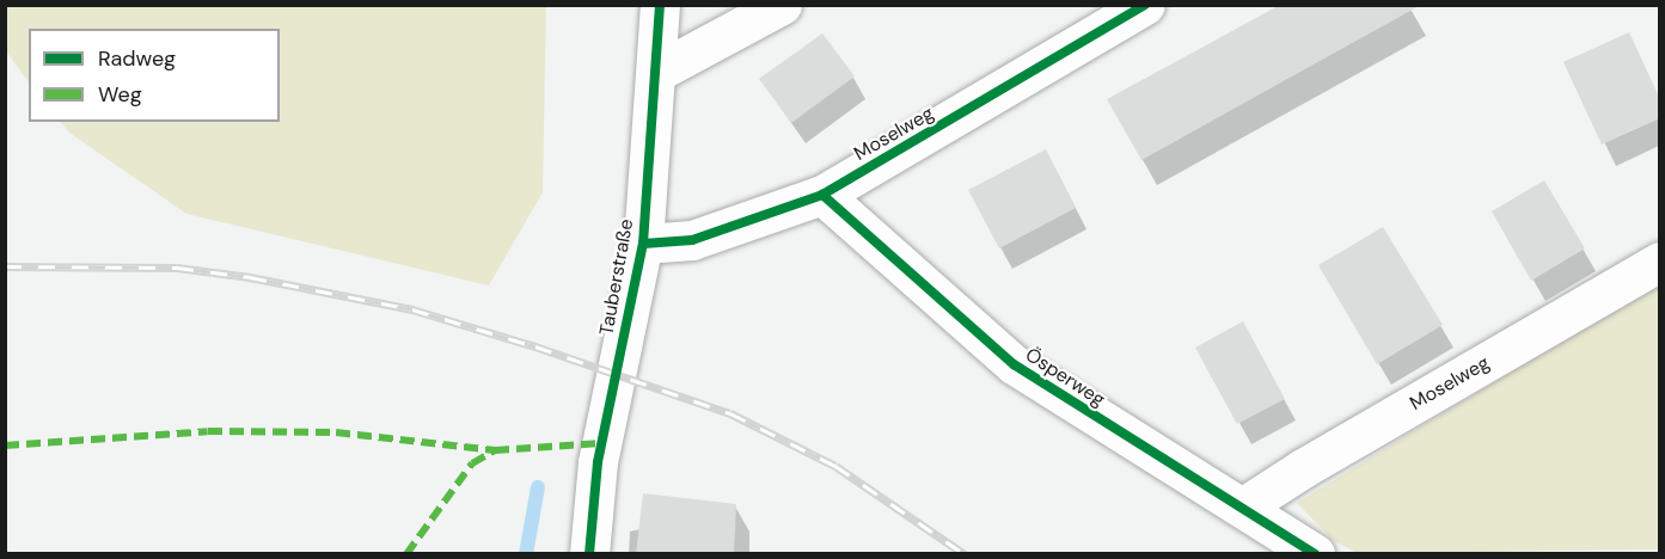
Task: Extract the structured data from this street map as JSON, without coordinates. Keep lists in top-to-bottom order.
{
  "streets": {
    "street": ["Moselweg", "Tauberstraße", "Ösperweg"]
  },
  "crossings": [
    ["Moselweg", "Tauberstraße"],
    ["Moselweg", "Ösperweg"]
  ],
  "legend": ["Radweg", "Weg"]
}
